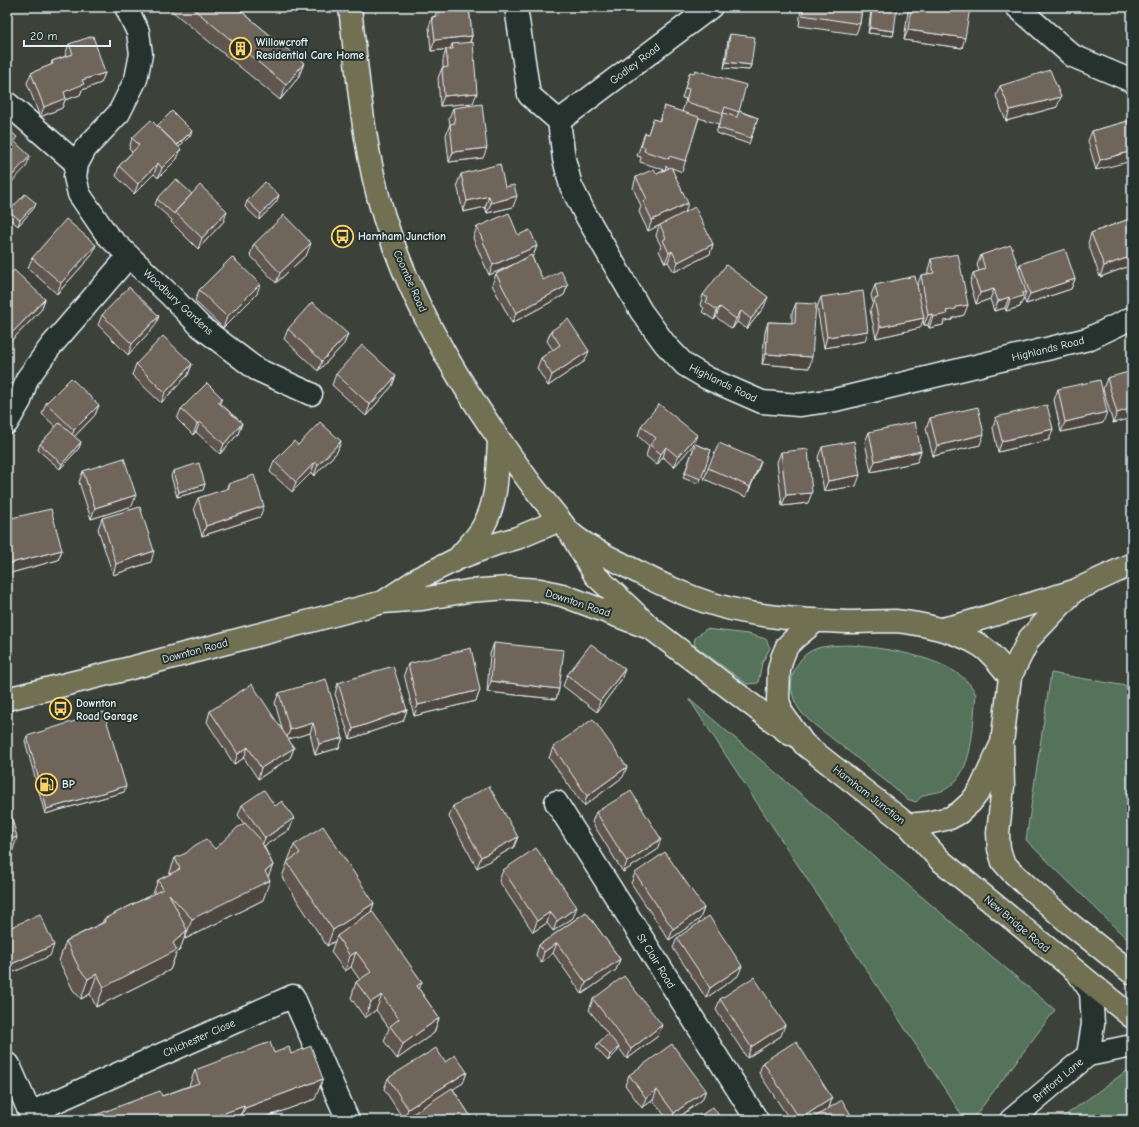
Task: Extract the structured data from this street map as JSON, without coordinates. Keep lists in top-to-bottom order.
{
  "streets": {
    "main road": [
      "Coombe Road",
      "Downton Road",
      "Harnham Junction",
      "New Bridge Road"
    ],
    "street": [
      "Godley Road",
      "Woodbury Gardens",
      "Highlands Road",
      "St Clair Road",
      "Chichester Close",
      "Britford Lane"
    ]
  },
  "crossings": [
    ["Godley Road", "Highlands Road"],
    ["Coombe Road", "Downton Road"],
    ["Downton Road", "Harnham Junction"],
    ["Harnham Junction", "New Bridge Road"],
    ["New Bridge Road", "Britford Lane"]
  ],
  "places": {
    "building": ["Willowcroft Residential Care Home"],
    "bus stop": ["Harnham Junction", "Downton Road Garage"],
    "fuel station": ["BP"]
  },
  "scale_bar": "20 m"
}
